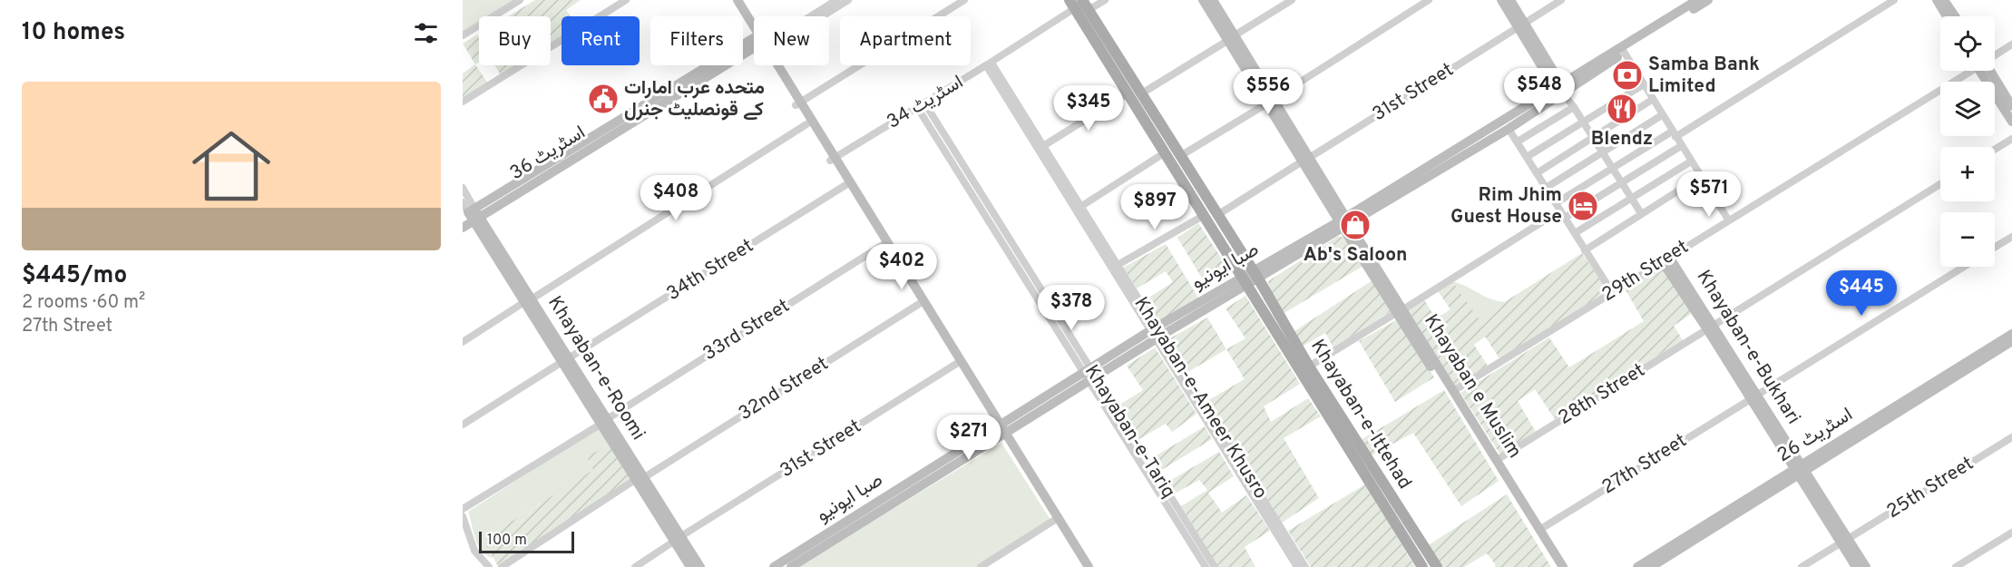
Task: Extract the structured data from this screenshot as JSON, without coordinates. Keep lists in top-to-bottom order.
{
  "streets": {
    "main road": ["Khayaban-e-Ittehad"],
    "street": [
      "31st Street",
      "اسٹریٹ 34",
      "اسٹریٹ 36",
      "صبا ایونیو",
      "34th Street",
      "29th Street",
      "33rd Street",
      "Khayaban-e-Bukhari",
      "Khayaban-e-Roomi",
      "Khayaban e Muslim",
      "32nd Street",
      "28th Street",
      "Khayaban-e-Ameer Khusro",
      "Khayaban-e-Tariq",
      "اسٹریٹ 26",
      "27th Street",
      "25th Street"
    ]
  },
  "crossings": [
    ["31st Street", "Khayaban-e-Roomi"],
    ["31st Street", "Khayaban e Muslim"],
    ["31st Street", "Khayaban-e-Ittehad"],
    ["اسٹریٹ 34", "Khayaban-e-Ameer Khusro"],
    ["اسٹریٹ 34", "Khayaban-e-Ittehad"],
    ["اسٹریٹ 34", "Khayaban-e-Tariq"],
    ["اسٹریٹ 36", "Khayaban-e-Roomi"],
    ["صبا ایونیو", "Khayaban e Muslim"],
    ["صبا ایونیو", "Khayaban-e-Ameer Khusro"],
    ["صبا ایونیو", "Khayaban-e-Ittehad"],
    ["صبا ایونیو", "Khayaban-e-Tariq"],
    ["34th Street", "Khayaban-e-Roomi"],
    ["29th Street", "Khayaban-e-Bukhari"],
    ["29th Street", "Khayaban e Muslim"],
    ["33rd Street", "Khayaban-e-Roomi"],
    ["Khayaban-e-Bukhari", "28th Street"],
    ["Khayaban-e-Bukhari", "اسٹریٹ 26"],
    ["Khayaban-e-Bukhari", "27th Street"],
    ["Khayaban-e-Bukhari", "25th Street"],
    ["Khayaban-e-Roomi", "32nd Street"],
    ["Khayaban e Muslim", "28th Street"],
    ["Khayaban e Muslim", "27th Street"]
  ],
  "places": {
    "bank": ["Samba Bank Limited"],
    "public building": ["متحدہ عرب امارات کے قونصلیٹ جنرل"],
    "restaurant": ["Blendz"],
    "hotel": ["Rim Jhim Guest House"],
    "shop": ["Ab's Saloon"]
  },
  "scale_bar": "100 m",
  "page": {
    "heading": "10 homes",
    "map_buttons": ["+", "−"],
    "chip": [
      "Buy",
      "Rent",
      "Filters",
      "New",
      "Apartment"
    ],
    "list": [
      {
        "name": "$445/mo",
        "note": "2 rooms · 60 m² · 27th Street"
      }
    ],
    "price": [
      "$548",
      "$556",
      "$345",
      "$571",
      "$408",
      "$897",
      "$402",
      "$445",
      "$378",
      "$271"
    ],
    "scale": "100 m"
  }
}
